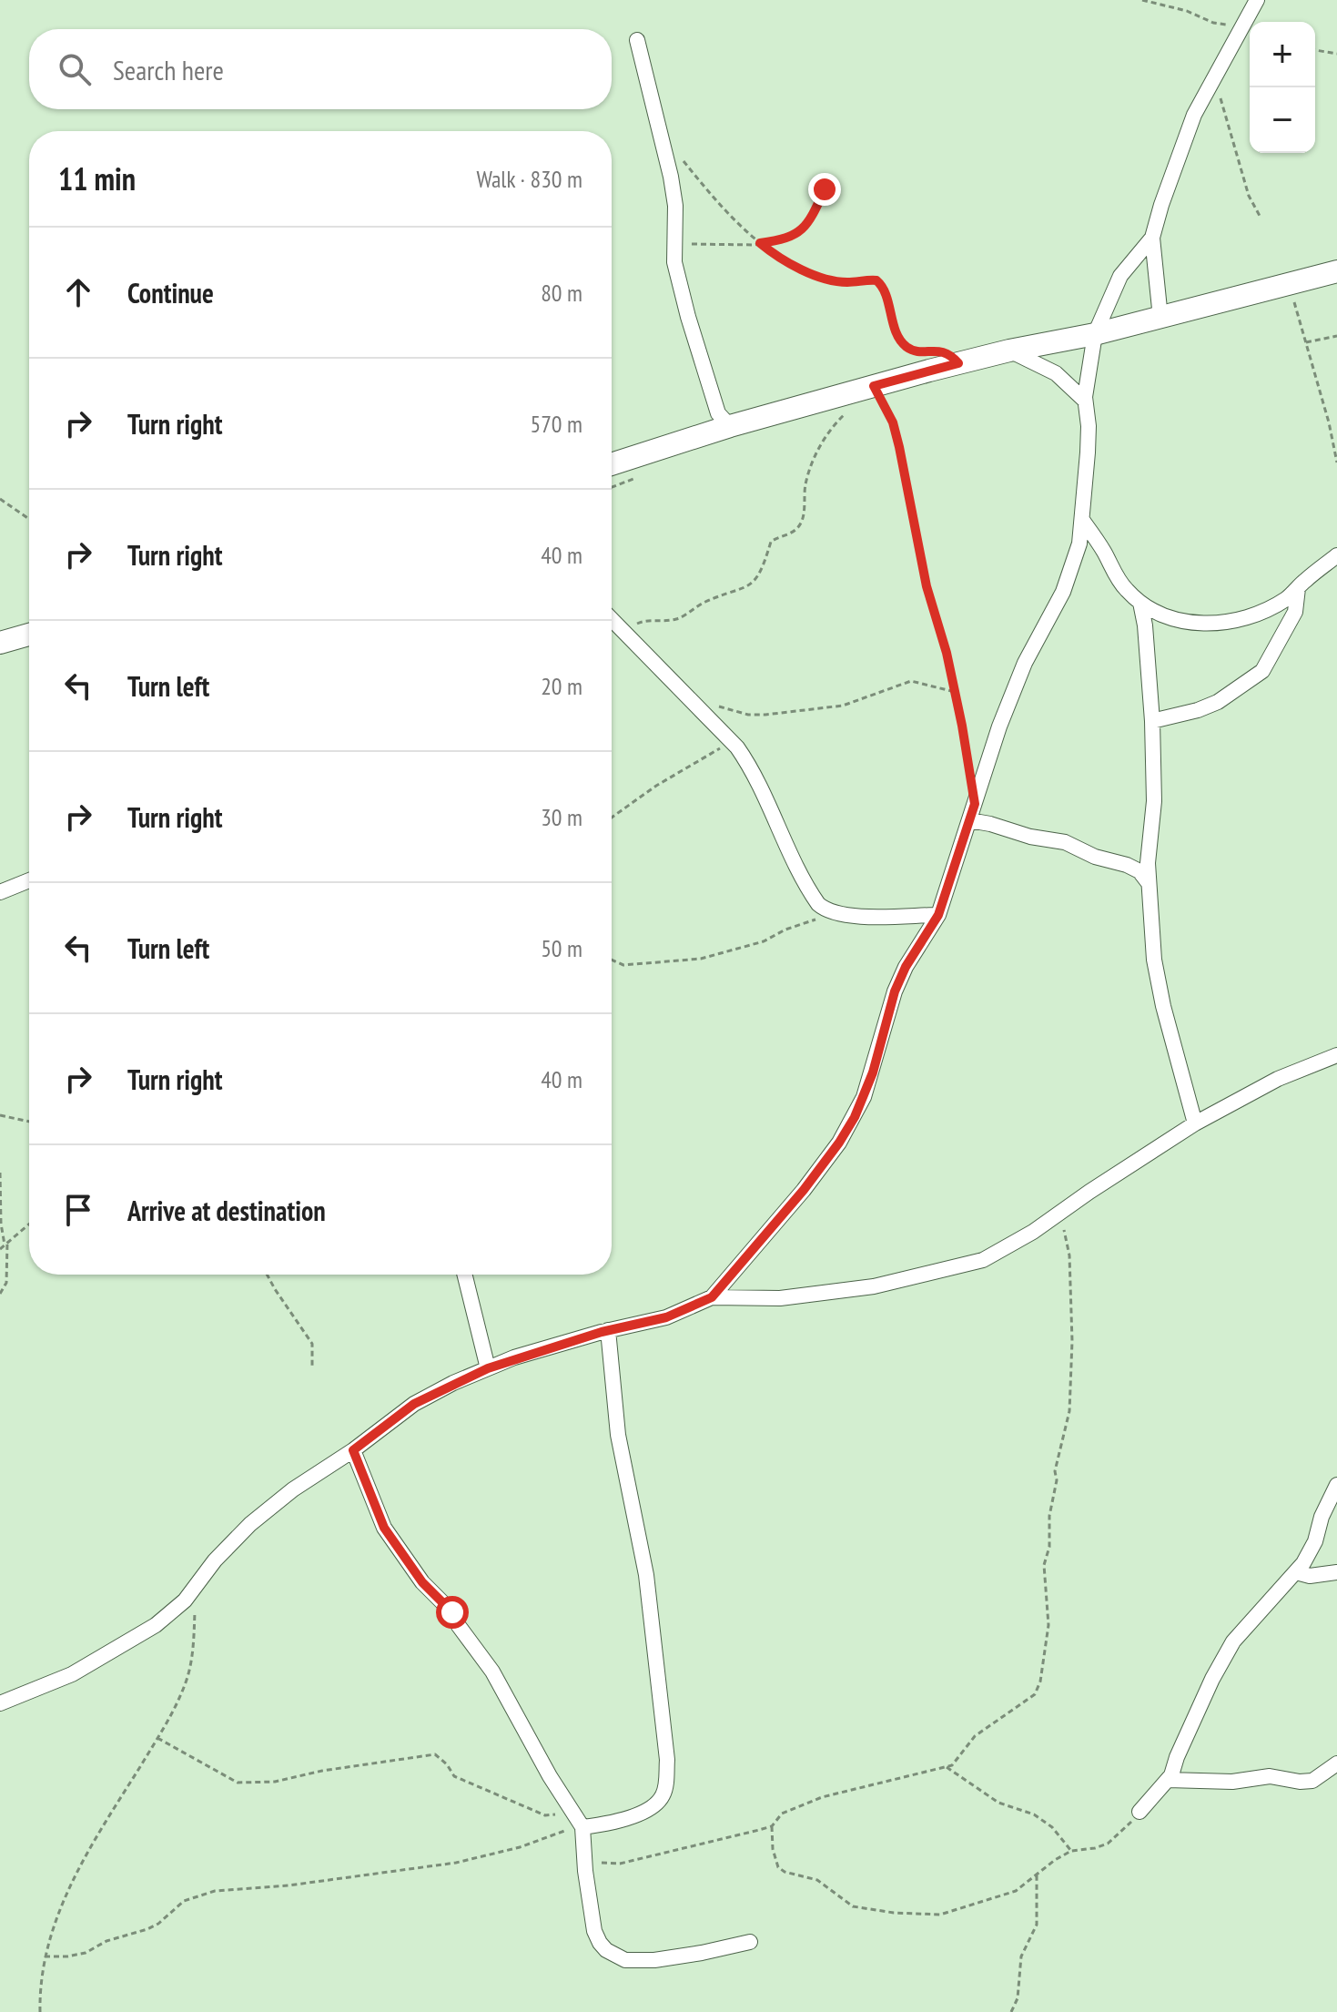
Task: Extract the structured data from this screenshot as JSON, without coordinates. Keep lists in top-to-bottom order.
{
  "page": {
    "map_buttons": ["+", "−"],
    "search": "Search here",
    "heading": ["11 min", "Walk · 830 m"],
    "list": [
      ["Continue", "80 m"],
      ["Turn right", "570 m"],
      ["Turn right", "40 m"],
      ["Turn left", "20 m"],
      ["Turn right", "30 m"],
      ["Turn left", "50 m"],
      ["Turn right", "40 m"],
      "Arrive at destination"
    ]
  }
}
